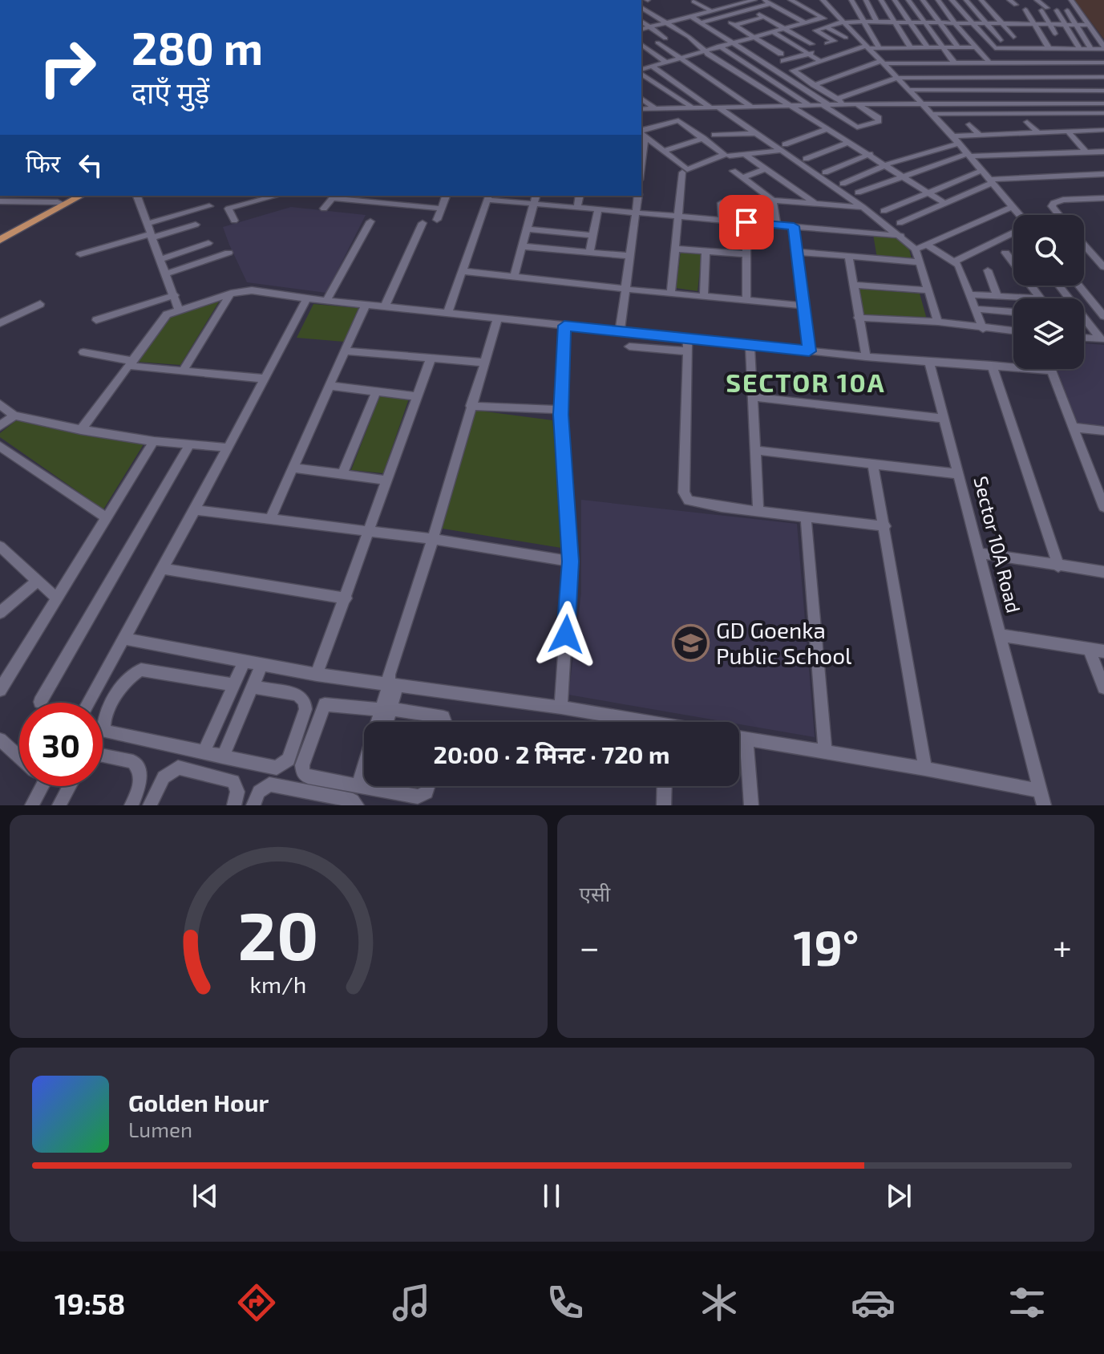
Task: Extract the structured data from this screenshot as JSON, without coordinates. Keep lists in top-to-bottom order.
{
  "streets": {
    "street": ["Sector 10A Road"]
  },
  "districts": ["SECTOR 10A"],
  "places": {
    "school or university": ["GD Goenka Public School"]
  },
  "page": {
    "turn": ["280 m", "दाएँ मुड़ें"],
    "then": "फिर",
    "limit": "30",
    "trip": "20:00 · 2 मिनट · 720 m",
    "tile": "एसी",
    "heat": ["−", "19°", "+"],
    "song": ["Golden Hour", "Lumen"],
    "tabs": "19:58",
    "gauge": ["20", "km/h"]
  }
}
